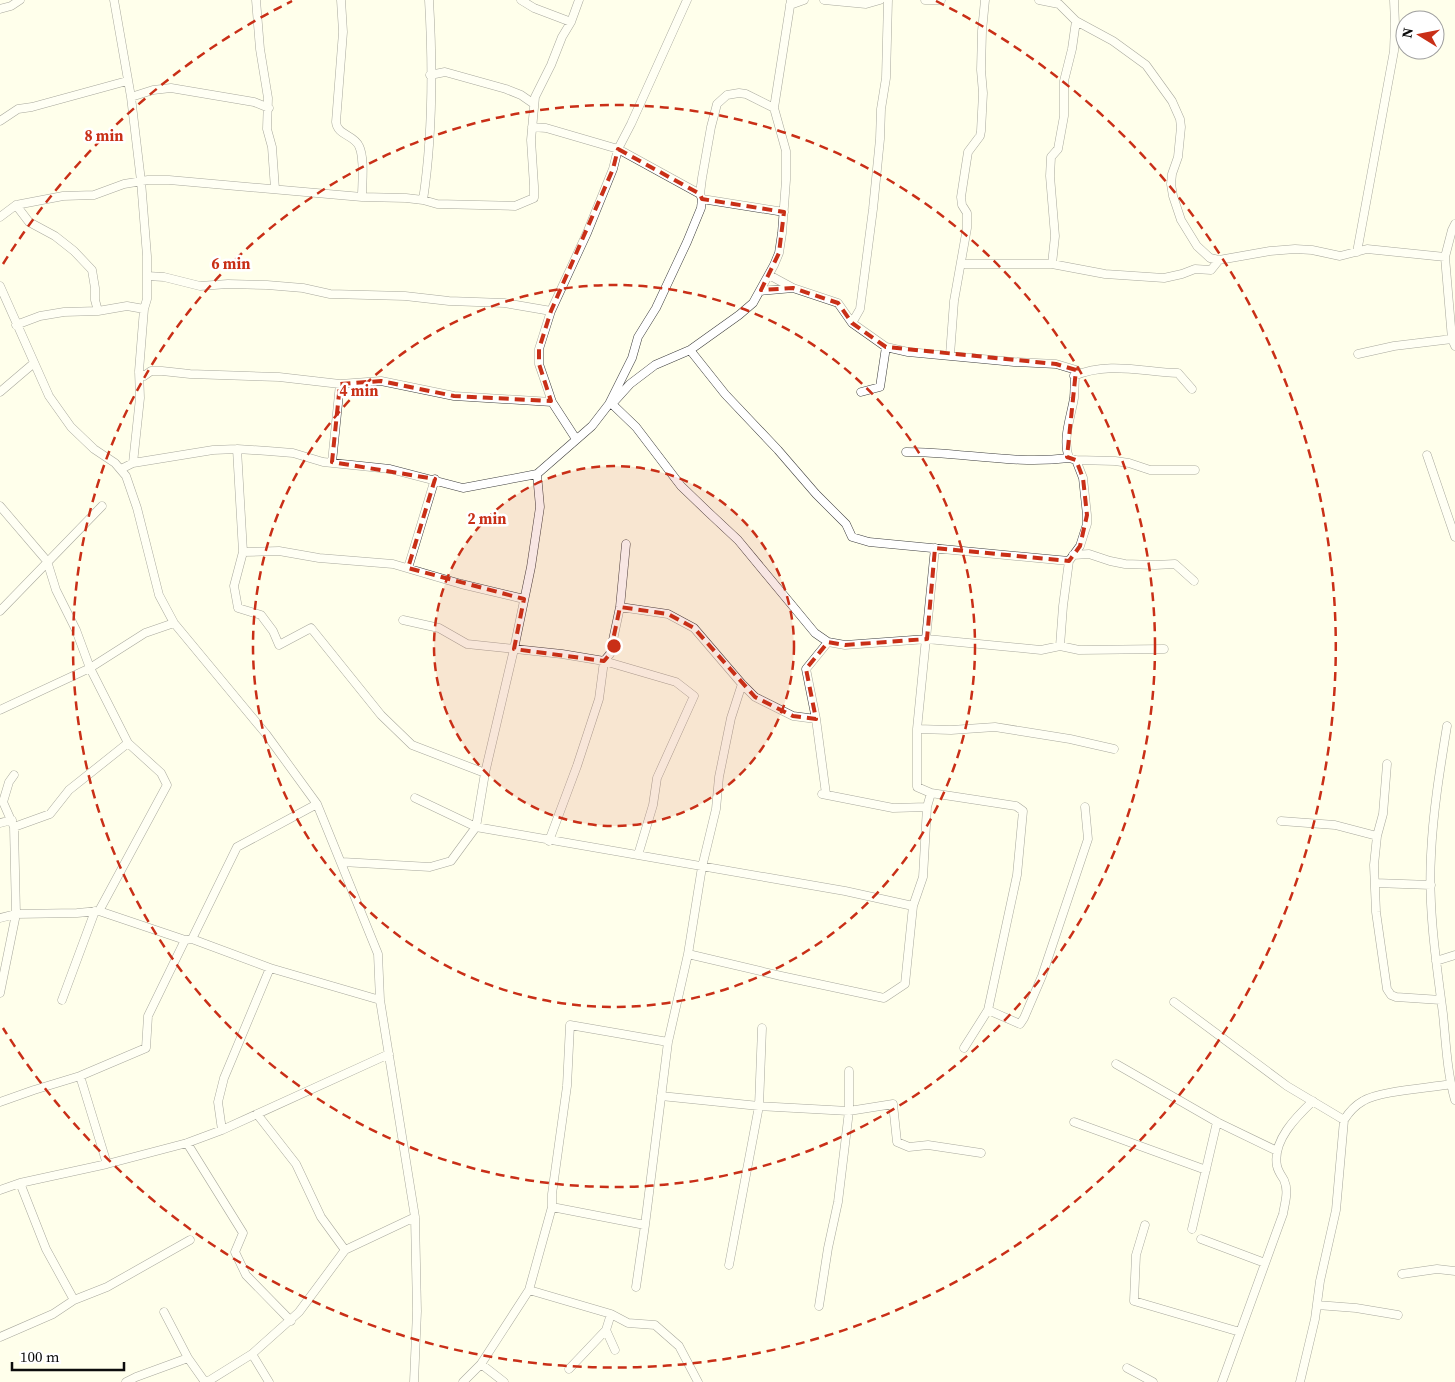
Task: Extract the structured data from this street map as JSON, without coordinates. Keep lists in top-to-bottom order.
{
  "scale_bar": "100 m",
  "north": "left",
  "rings": [
    "8 min",
    "6 min",
    "4 min",
    "2 min"
  ]
}
